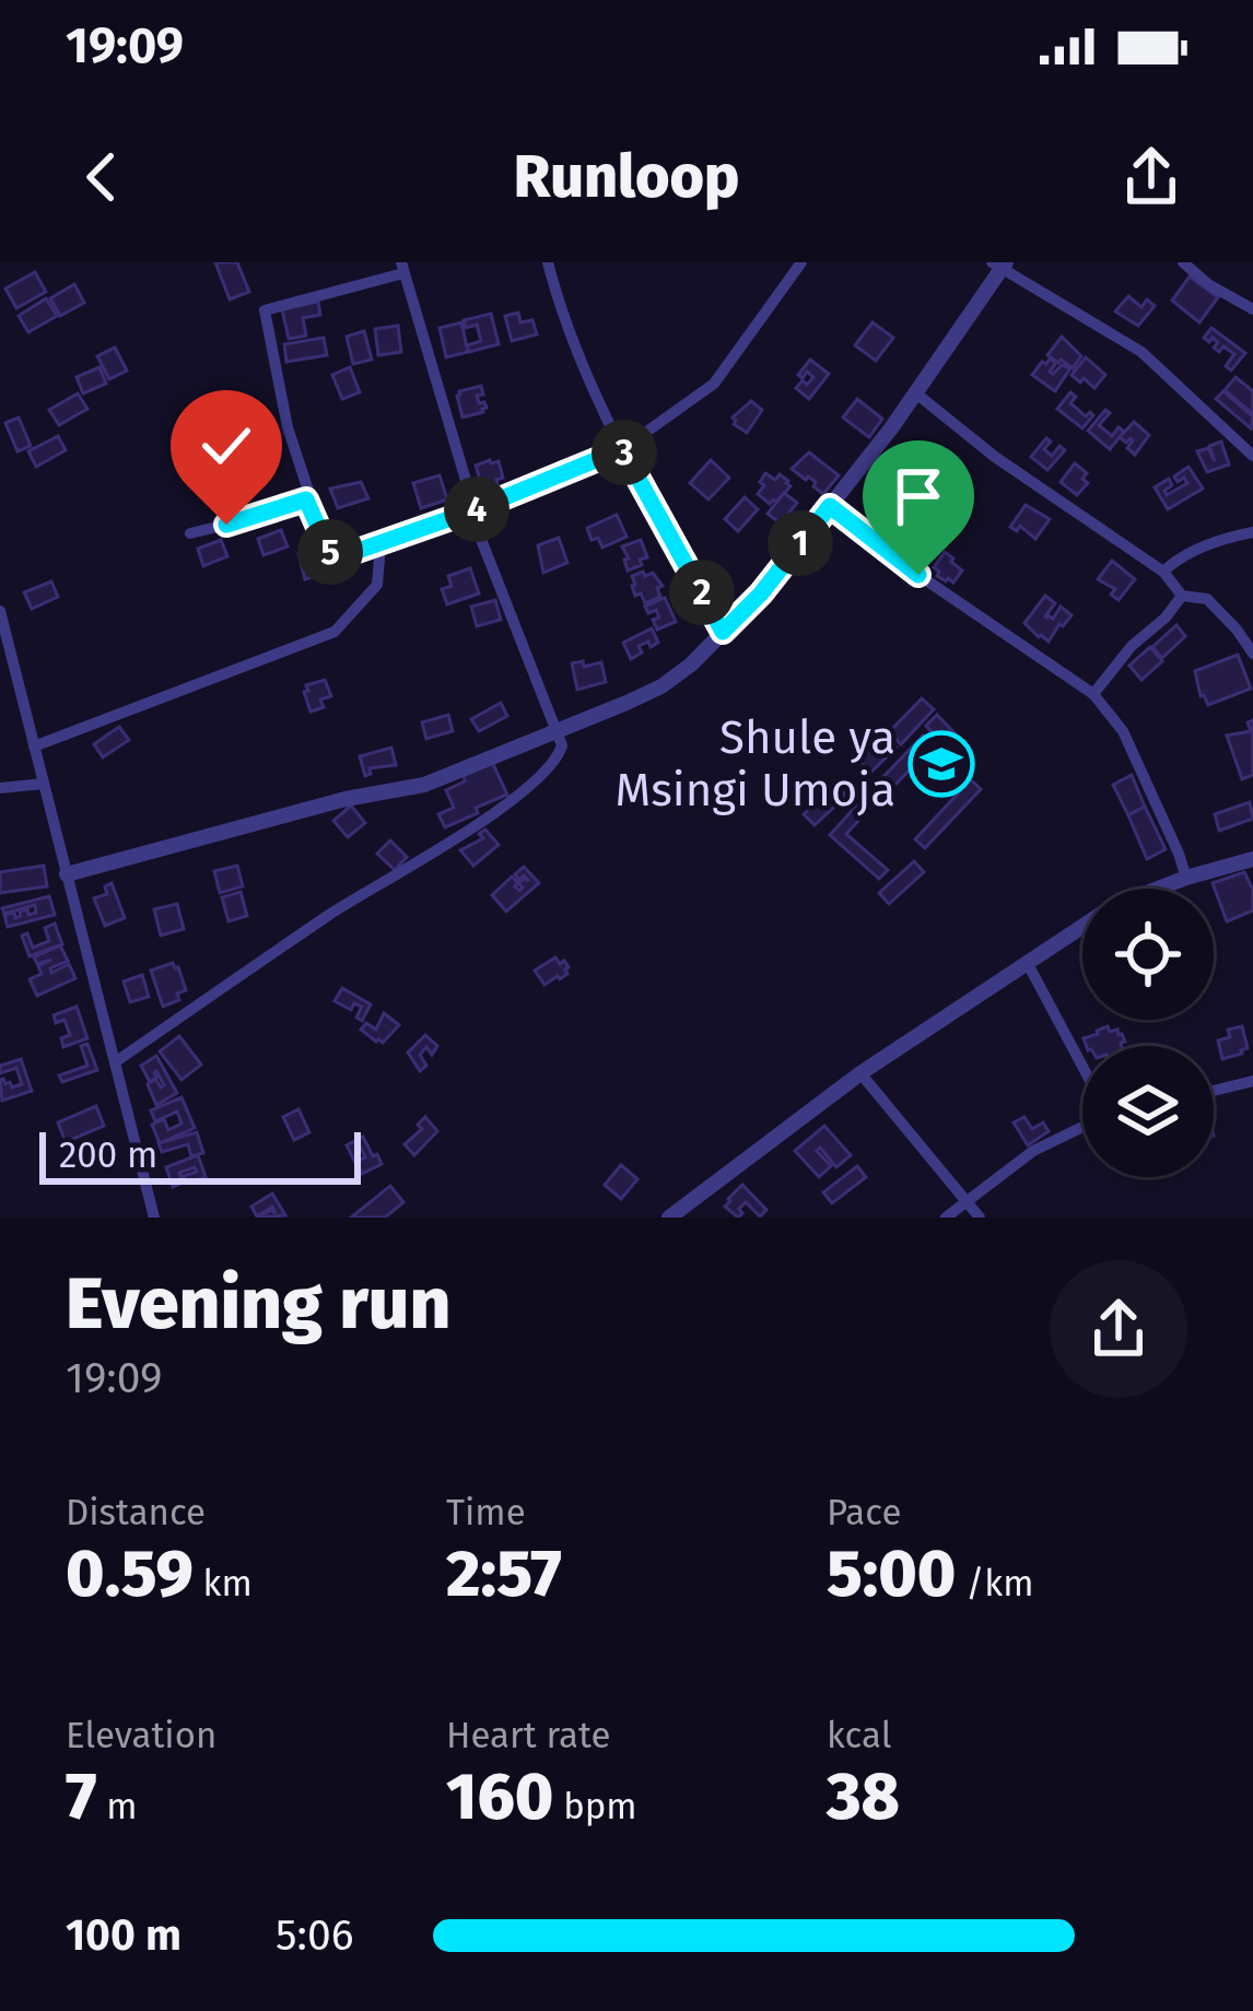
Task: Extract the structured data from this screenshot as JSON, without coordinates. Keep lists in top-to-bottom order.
{
  "places": {
    "school or university": ["Shule ya Msingi Umoja"]
  },
  "scale_bar": "200 m",
  "page": {
    "status": "19:09",
    "header": "Runloop",
    "pins": [
      "3",
      "4",
      "1",
      "5",
      "2"
    ],
    "scale": "200 m",
    "heading": ["Evening run", "19:09"],
    "stats": [
      ["Distance", "0.59 km"],
      ["Time", "2:57"],
      ["Pace", "5:00 /km"],
      ["Elevation", "7 m"],
      ["Heart rate", "160 bpm"],
      ["kcal", "38"]
    ],
    "list": [
      {
        "name": "100 m",
        "note": "5:06"
      }
    ]
  }
}
